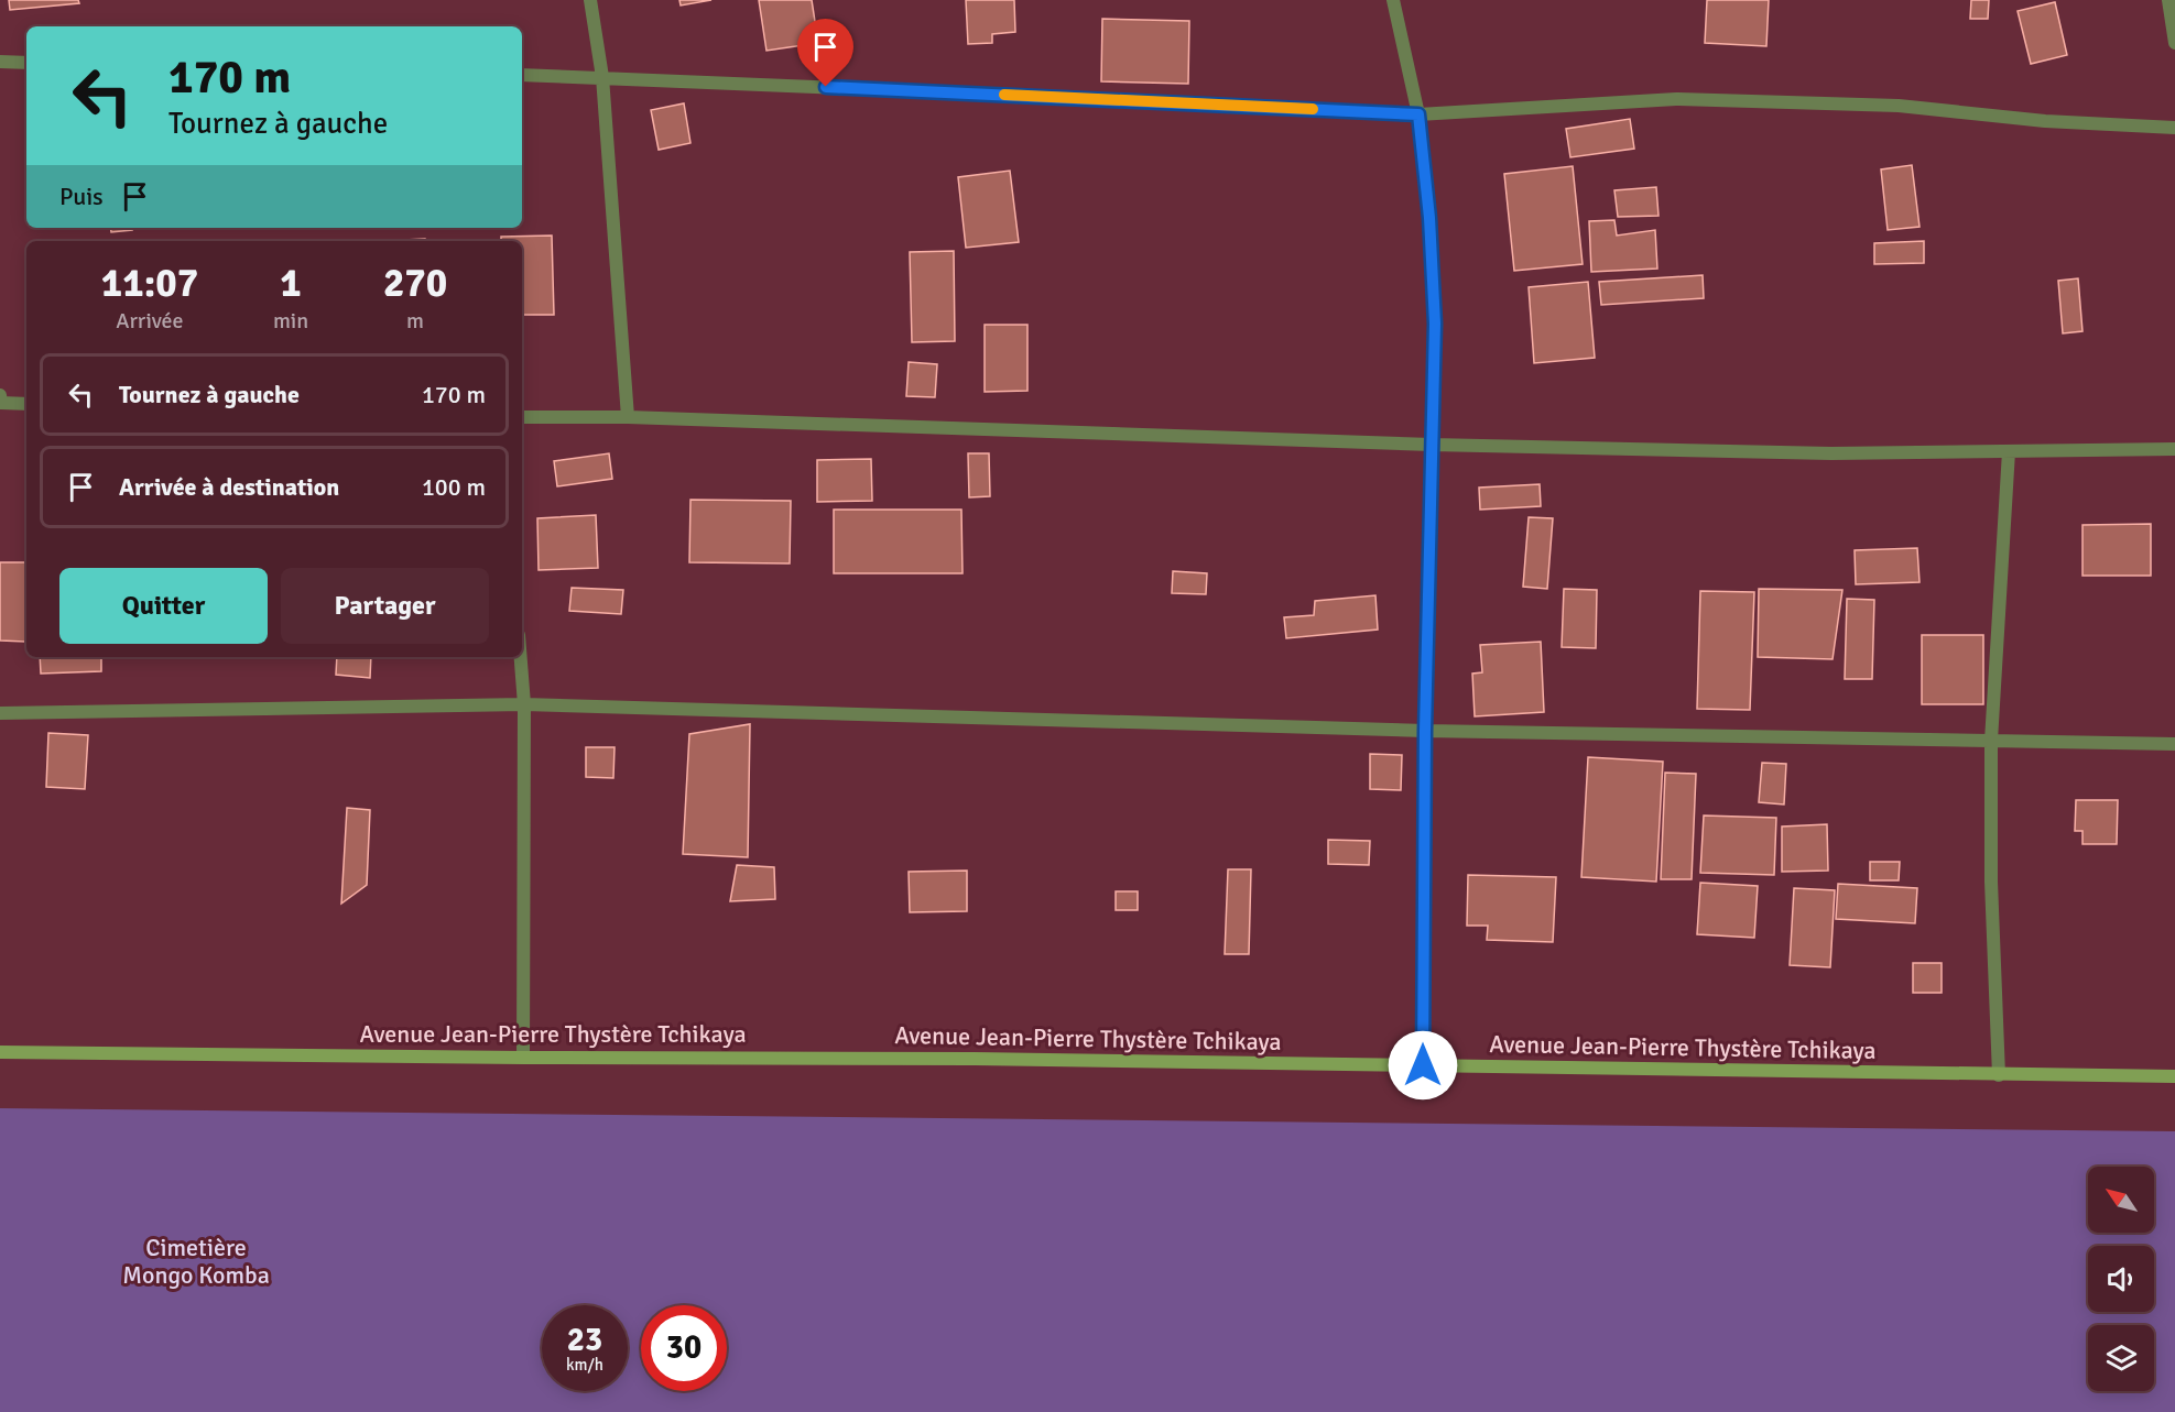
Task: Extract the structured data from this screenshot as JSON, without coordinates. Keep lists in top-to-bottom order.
{
  "streets": {
    "street": ["Avenue Jean-Pierre Thystère Tchikaya"]
  },
  "parks": ["Cimetière Mongo Komba"],
  "north": "top left",
  "page": {
    "turn": ["170 m", "Tournez à gauche"],
    "then": "Puis",
    "eta": [
      "11:07",
      "Arrivée",
      "1",
      "min",
      "270",
      "m"
    ],
    "list": [
      {
        "name": "Tournez à gauche",
        "value": "170 m"
      },
      {
        "name": "Arrivée à destination",
        "value": "100 m"
      }
    ],
    "buttons": ["Quitter", "Partager"],
    "speed": "23 km/h",
    "limit": "30"
  }
}
